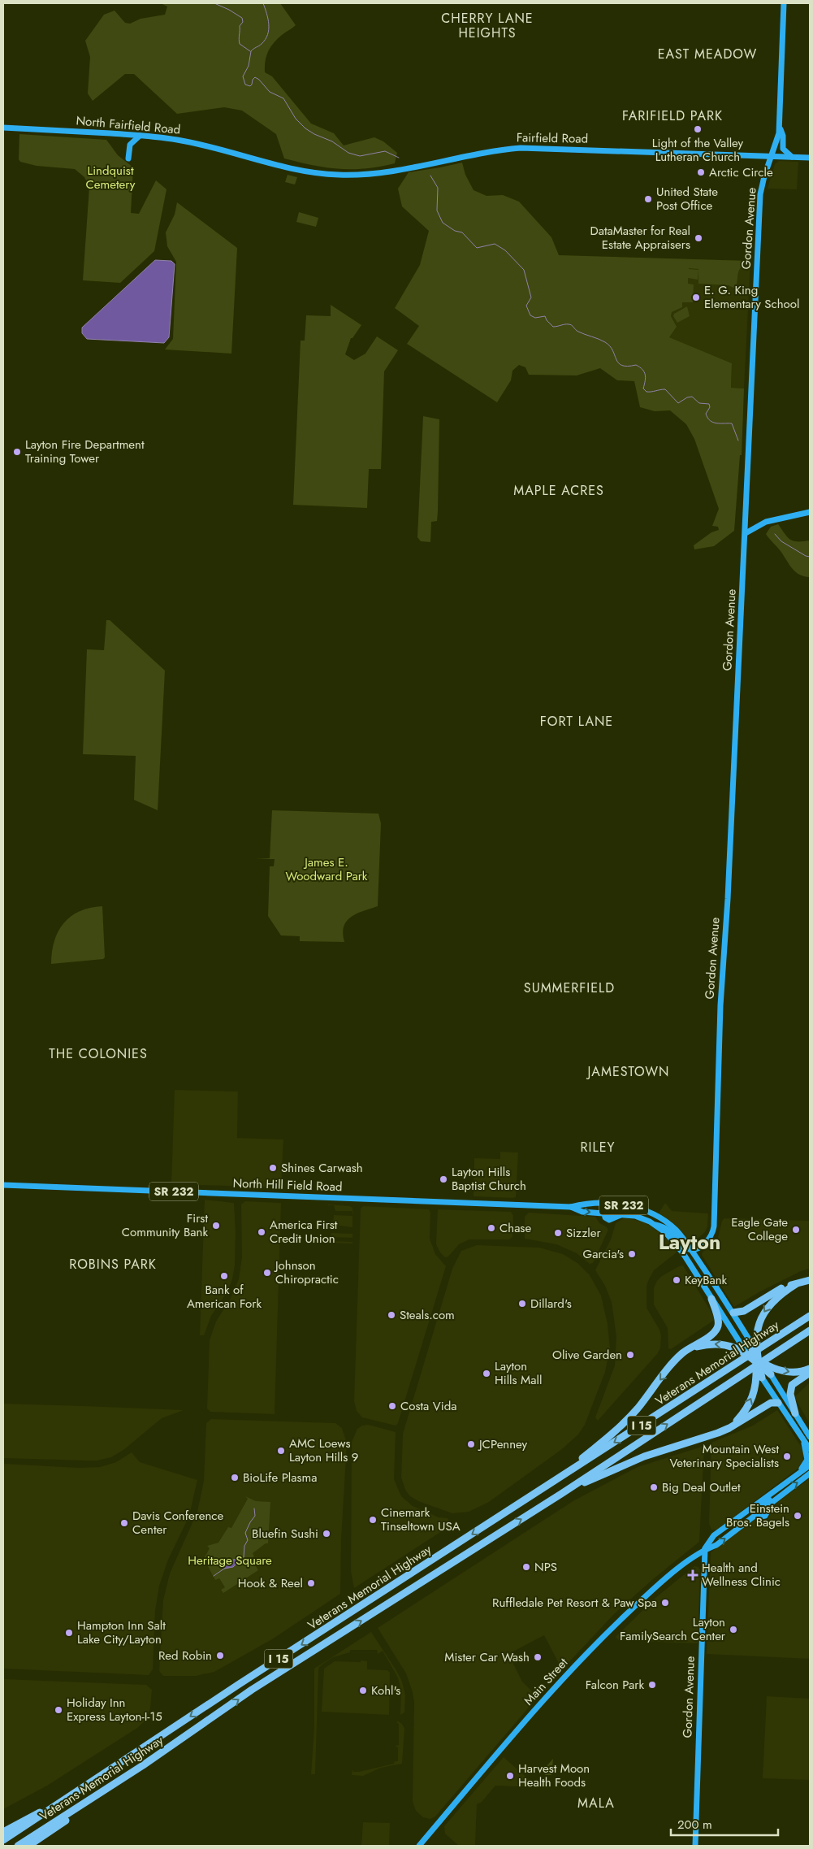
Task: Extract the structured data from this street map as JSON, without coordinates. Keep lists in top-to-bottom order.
{
  "streets": {
    "highway": ["Veterans Memorial Highway", "I 15"],
    "main road": [
      "North Fairfield Road",
      "Fairfield Road",
      "Gordon Avenue",
      "North Hill Field Road",
      "SR 232",
      "Main Street"
    ]
  },
  "crossings": [
    ["North Fairfield Road", "Fairfield Road"],
    ["Fairfield Road", "Gordon Avenue"],
    ["Gordon Avenue", "SR 232"],
    ["Gordon Avenue", "Main Street"],
    ["North Hill Field Road", "SR 232"]
  ],
  "districts": [
    "CHERRY LANE HEIGHTS",
    "EAST MEADOW",
    "FARIFIELD PARK",
    "MAPLE ACRES",
    "FORT LANE",
    "SUMMERFIELD",
    "THE COLONIES",
    "JAMESTOWN",
    "RILEY",
    "Layton",
    "ROBINS PARK",
    "MALA"
  ],
  "parks": ["Lindquist Cemetery", "James E. Woodward Park", "Heritage Square"],
  "places": {
    "other": [
      "Light of the Valley Lutheran Church",
      "Arctic Circle",
      "United State Post Office",
      "DataMaster for Real Estate Appraisers",
      "E. G. King Elementary School",
      "Layton Fire Department Training Tower",
      "Shines Carwash",
      "Layton Hills Baptist Church",
      "First Community Bank",
      "Chase",
      "Eagle Gate College",
      "America First Credit Union",
      "Sizzler",
      "Garcia's",
      "Johnson Chiropractic",
      "Bank of American Fork",
      "KeyBank",
      "Dillard's",
      "Steals.com",
      "Olive Garden",
      "Layton Hills Mall",
      "Costa Vida",
      "JCPenney",
      "AMC Loews Layton Hills 9",
      "Mountain West Veterinary Specialists",
      "BioLife Plasma",
      "Big Deal Outlet",
      "Einstein Bros. Bagels",
      "Cinemark Tinseltown USA",
      "Davis Conference Center",
      "Bluefin Sushi",
      "NPS",
      "Hook & Reel",
      "Ruffledale Pet Resort & Paw Spa",
      "Layton FamilySearch Center",
      "Hampton Inn Salt Lake City/Layton",
      "Red Robin",
      "Mister Car Wash",
      "Falcon Park",
      "Kohl's",
      "Holiday Inn Express Layton-I-15",
      "Harvest Moon Health Foods"
    ],
    "health": ["Health and Wellness Clinic"]
  },
  "scale_bar": "200 m"
}
